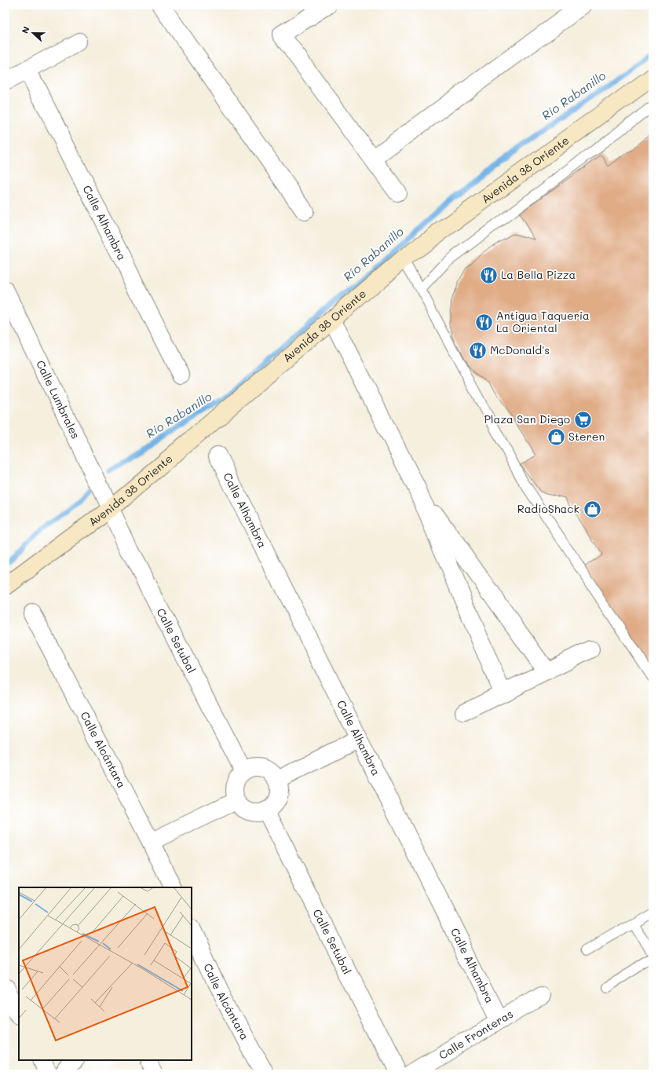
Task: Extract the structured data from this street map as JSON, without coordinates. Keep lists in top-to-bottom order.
{
  "streets": {
    "street": [
      "Avenida 38 Oriente",
      "Calle Alhambra",
      "Calle Lumbrales",
      "Calle Setubal",
      "Calle Alcántara",
      "Calle Fronteras"
    ]
  },
  "crossings": [
    ["Avenida 38 Oriente", "Calle Lumbrales"],
    ["Avenida 38 Oriente", "Calle Setubal"],
    ["Calle Alhambra", "Calle Fronteras"],
    ["Calle Lumbrales", "Calle Setubal"]
  ],
  "water": ["Río Rabanillo"],
  "places": {
    "restaurant": ["La Bella Pizza", "Antigua Taqueria La Oriental", "McDonald's"],
    "supermarket": ["Plaza San Diego"],
    "shop": ["Steren", "RadioShack"]
  },
  "north": "left"
}
